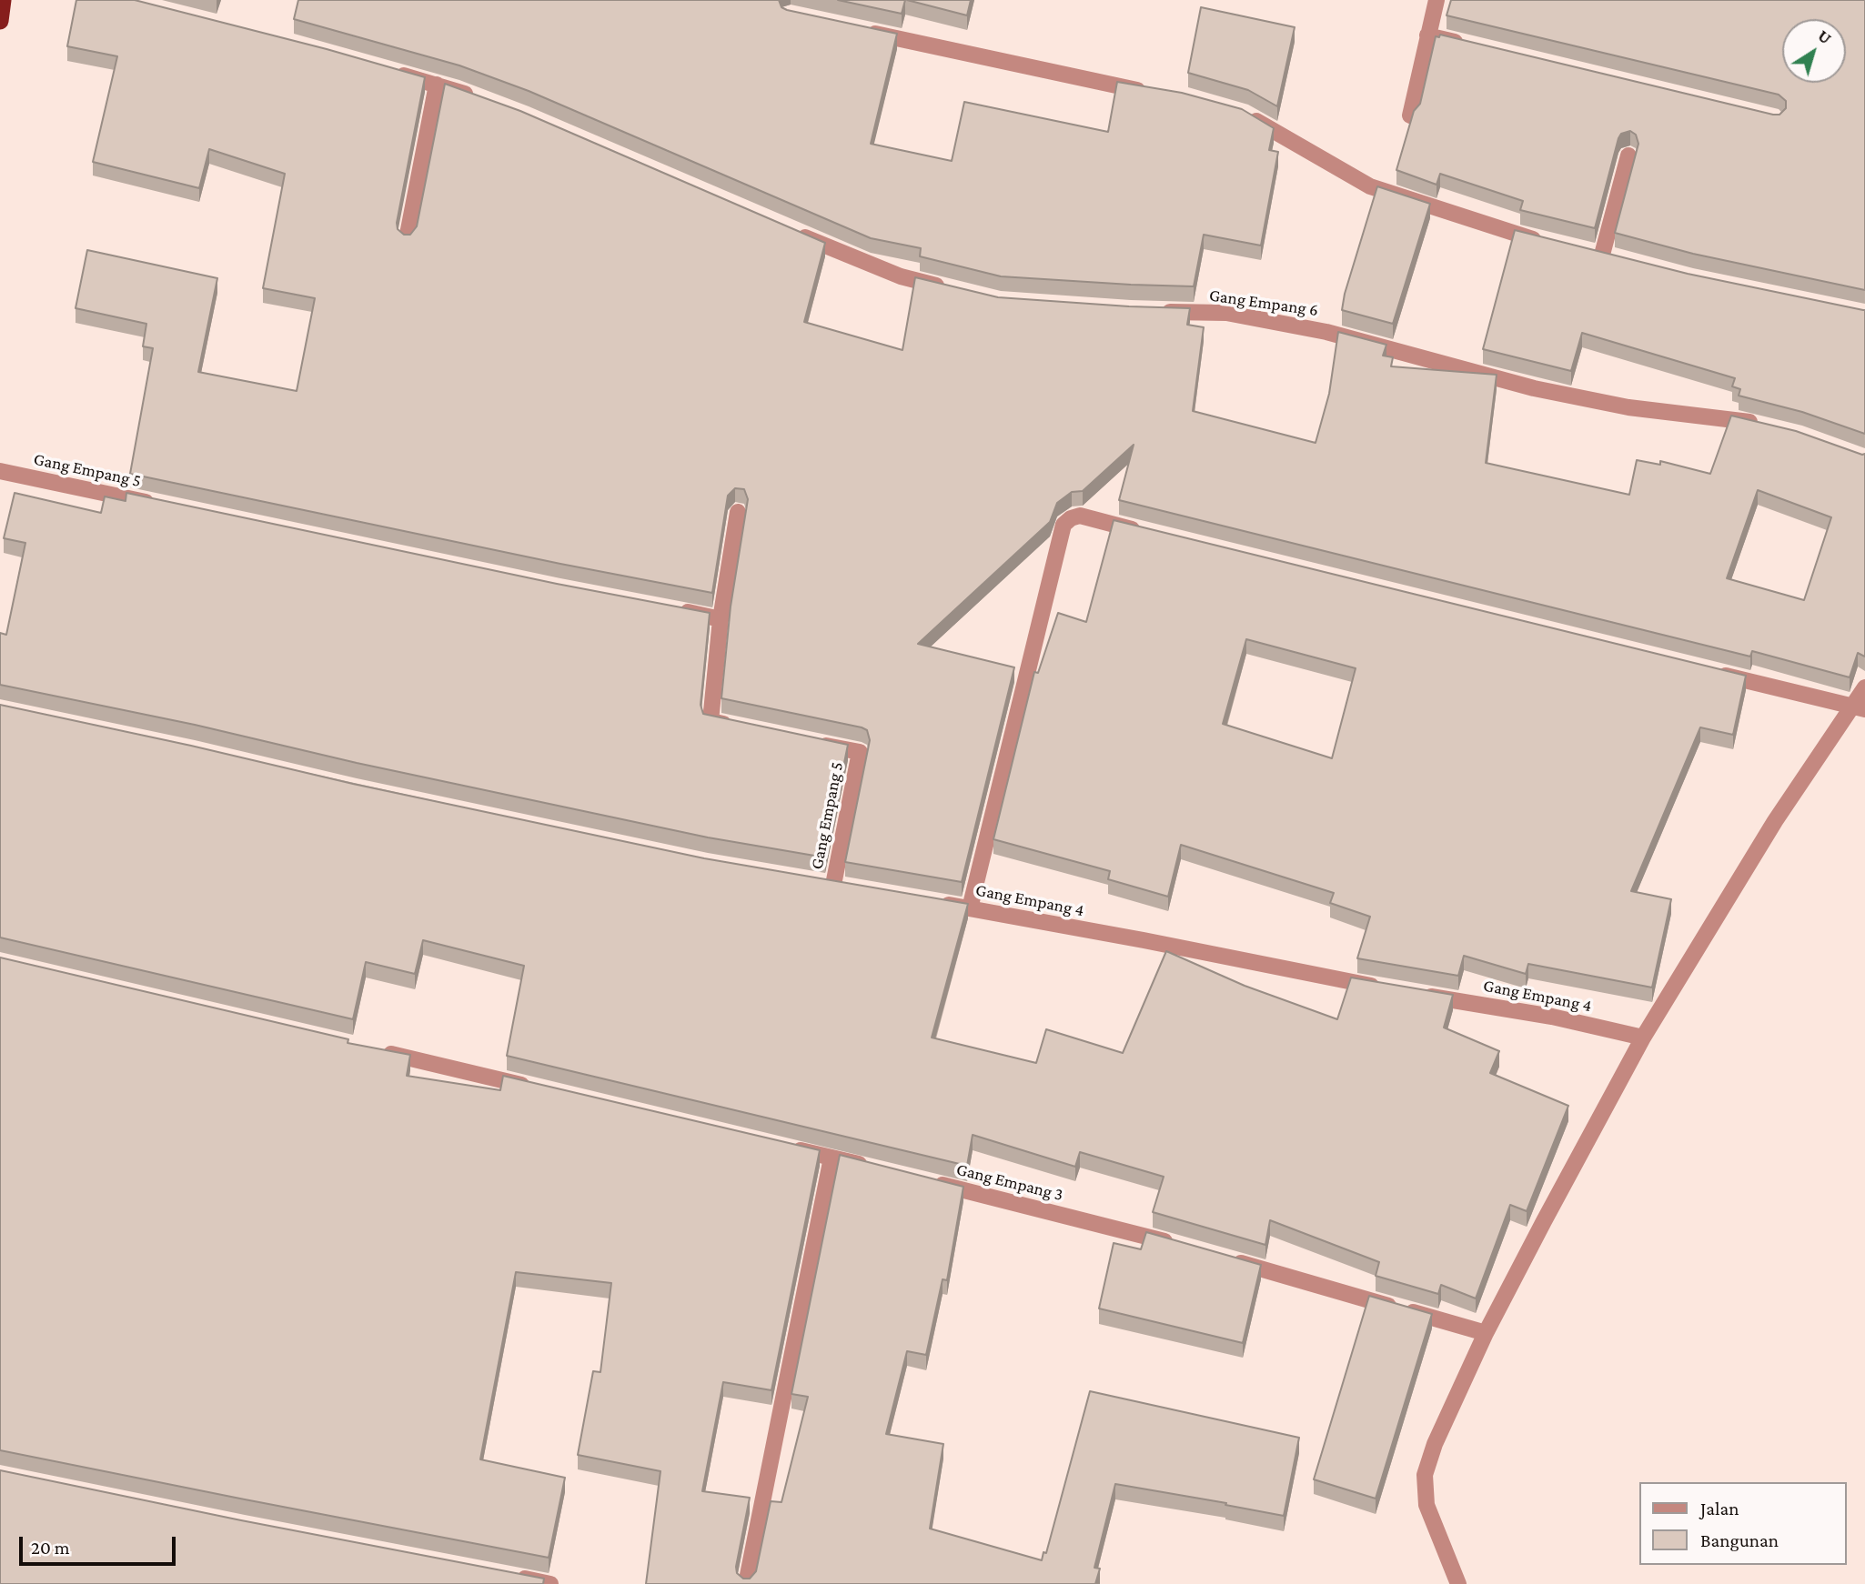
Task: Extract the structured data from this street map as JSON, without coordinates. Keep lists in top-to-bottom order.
{
  "streets": {
    "street": [
      "Gang Empang 6",
      "Gang Empang 5",
      "Gang Empang 4",
      "Gang Empang 3"
    ]
  },
  "legend": ["Jalan", "Bangunan"],
  "scale_bar": "20 m",
  "north": "top right"
}
